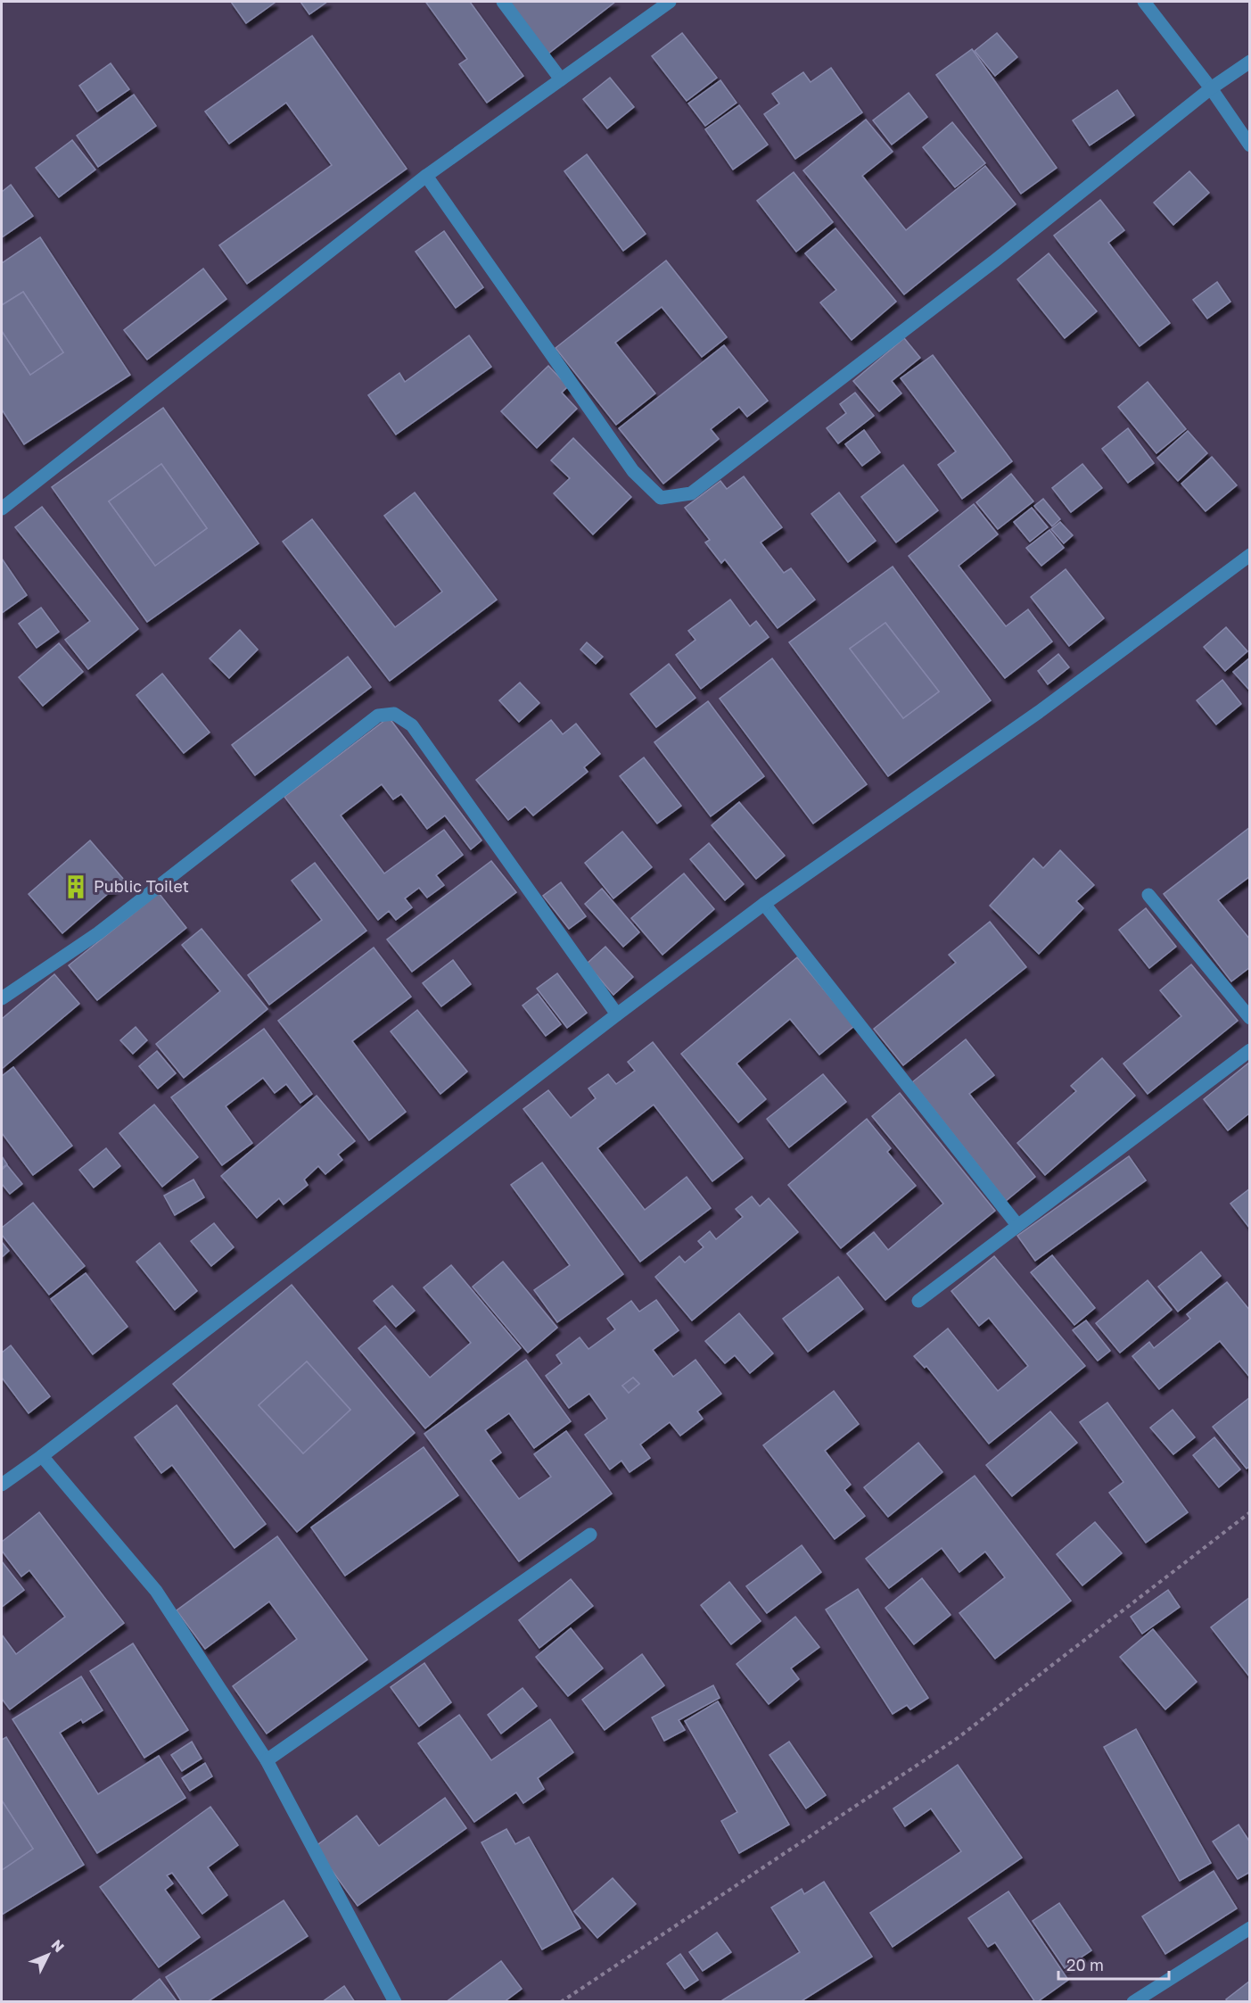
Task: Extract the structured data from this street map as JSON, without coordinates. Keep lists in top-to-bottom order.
{
  "places": {
    "building": ["Public Toilet"]
  },
  "scale_bar": "20 m",
  "north": "top right"
}
